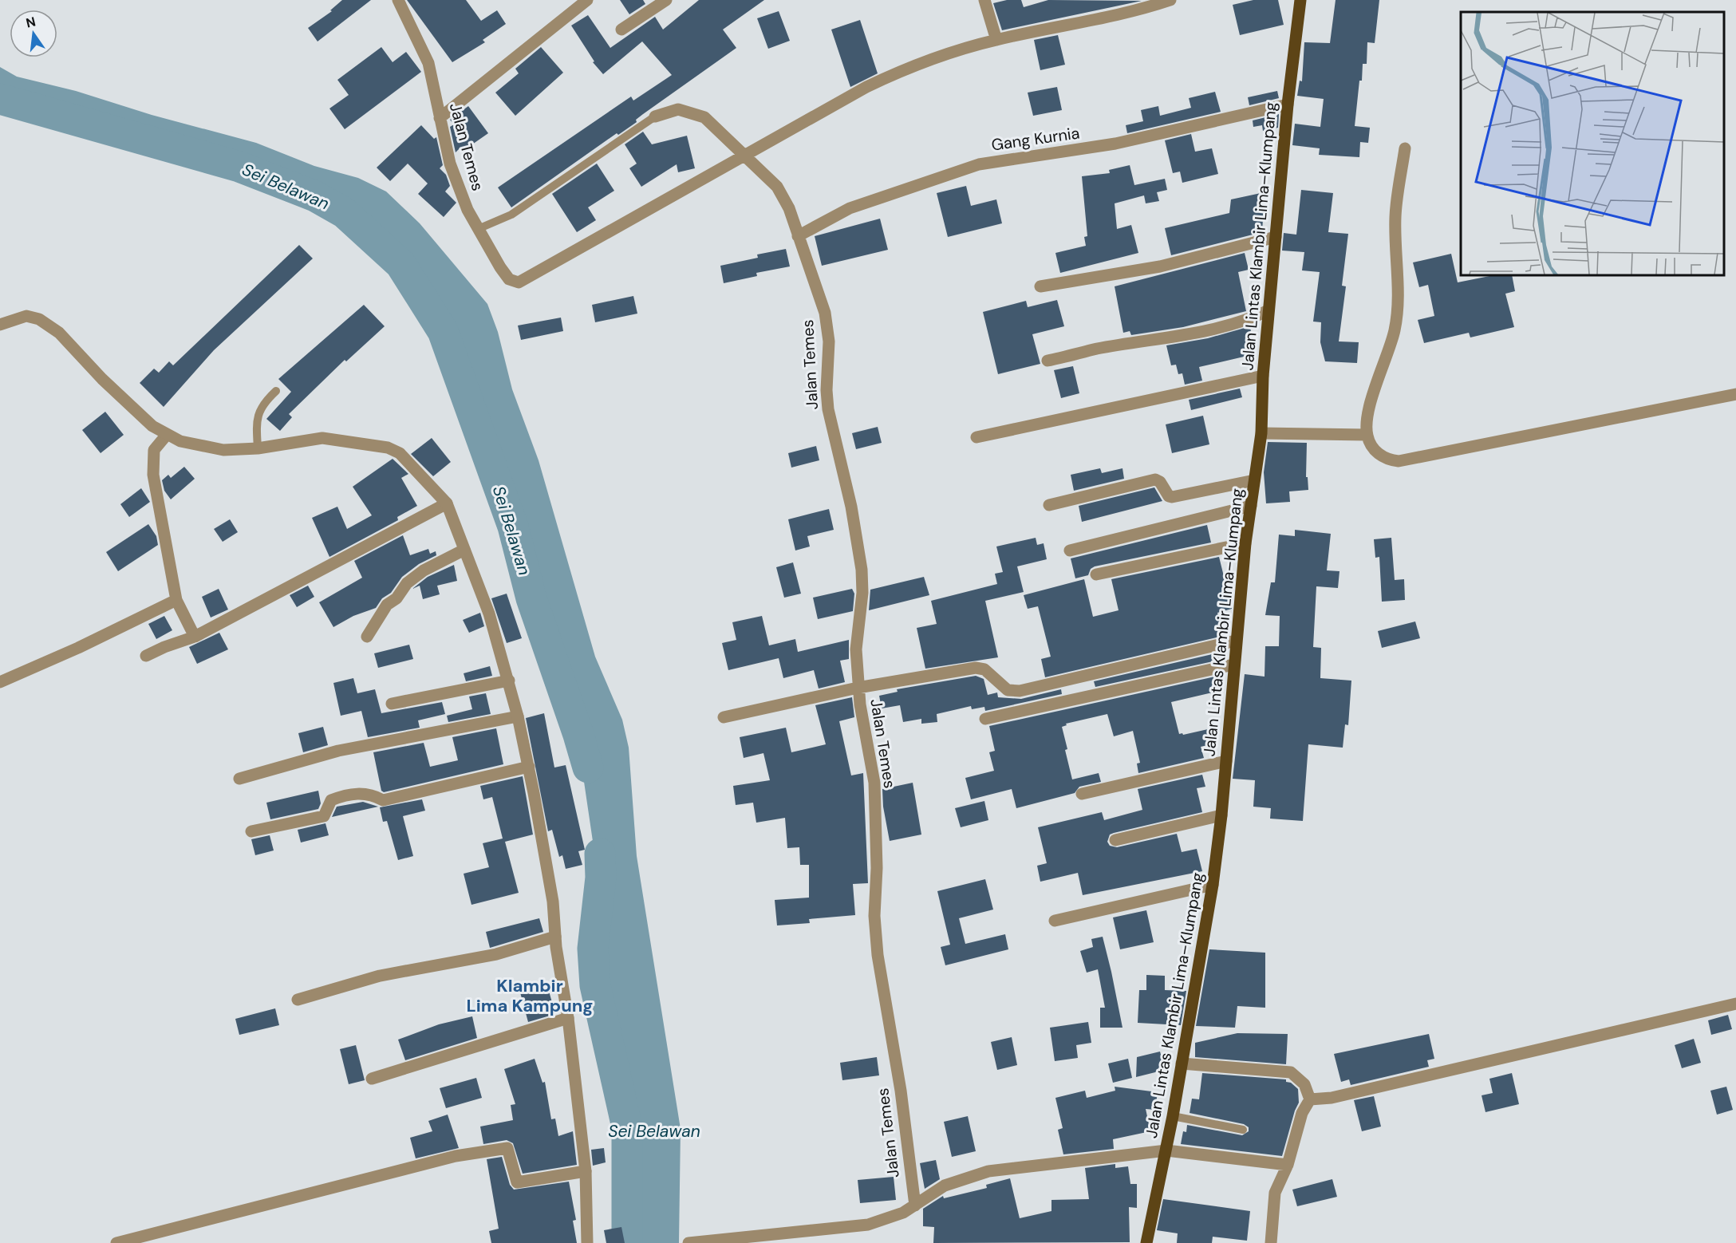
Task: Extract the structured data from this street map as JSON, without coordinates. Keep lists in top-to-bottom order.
{
  "streets": {
    "main road": ["Jalan Lintas Klambir Lima–Klumpang"],
    "street": ["Gang Kurnia", "Jalan Temes"]
  },
  "crossings": [
    ["Gang Kurnia", "Jalan Temes"],
    ["Gang Kurnia", "Jalan Lintas Klambir Lima–Klumpang"]
  ],
  "districts": ["Klambir Lima Kampung"],
  "water": ["Sei Belawan"],
  "north": "top"
}
